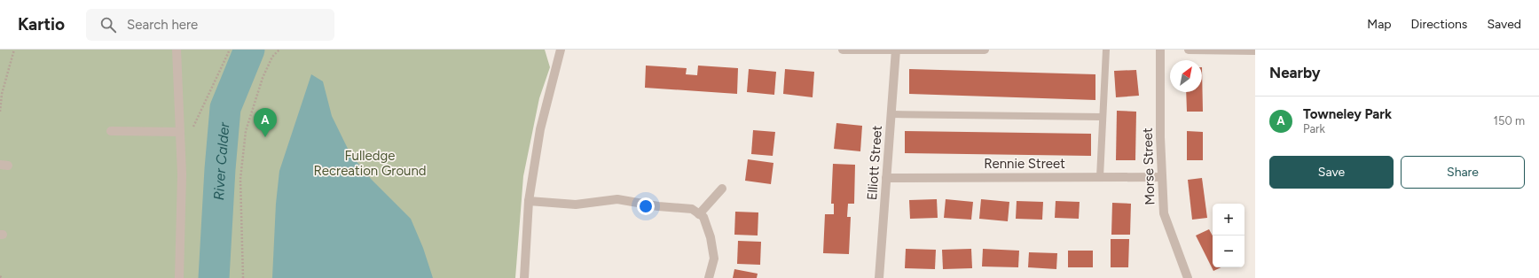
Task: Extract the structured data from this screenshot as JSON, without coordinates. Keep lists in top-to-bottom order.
{
  "streets": {
    "street": ["Elliott Street", "Rennie Street", "Morse Street"]
  },
  "crossings": [
    ["Elliott Street", "Rennie Street"],
    ["Rennie Street", "Morse Street"]
  ],
  "water": ["River Calder"],
  "parks": ["Fulledge Recreation Ground"],
  "north": "top right",
  "page": {
    "header": "Kartio",
    "search": "Search here",
    "nav": ["Map", "Directions", "Saved"],
    "heading": "Nearby",
    "list": [
      {
        "mark": "A",
        "name": "Towneley Park",
        "note": "Park",
        "value": "150 m"
      }
    ],
    "pins": "A",
    "buttons": ["Save", "Share"],
    "map_buttons": ["+", "−"]
  }
}
